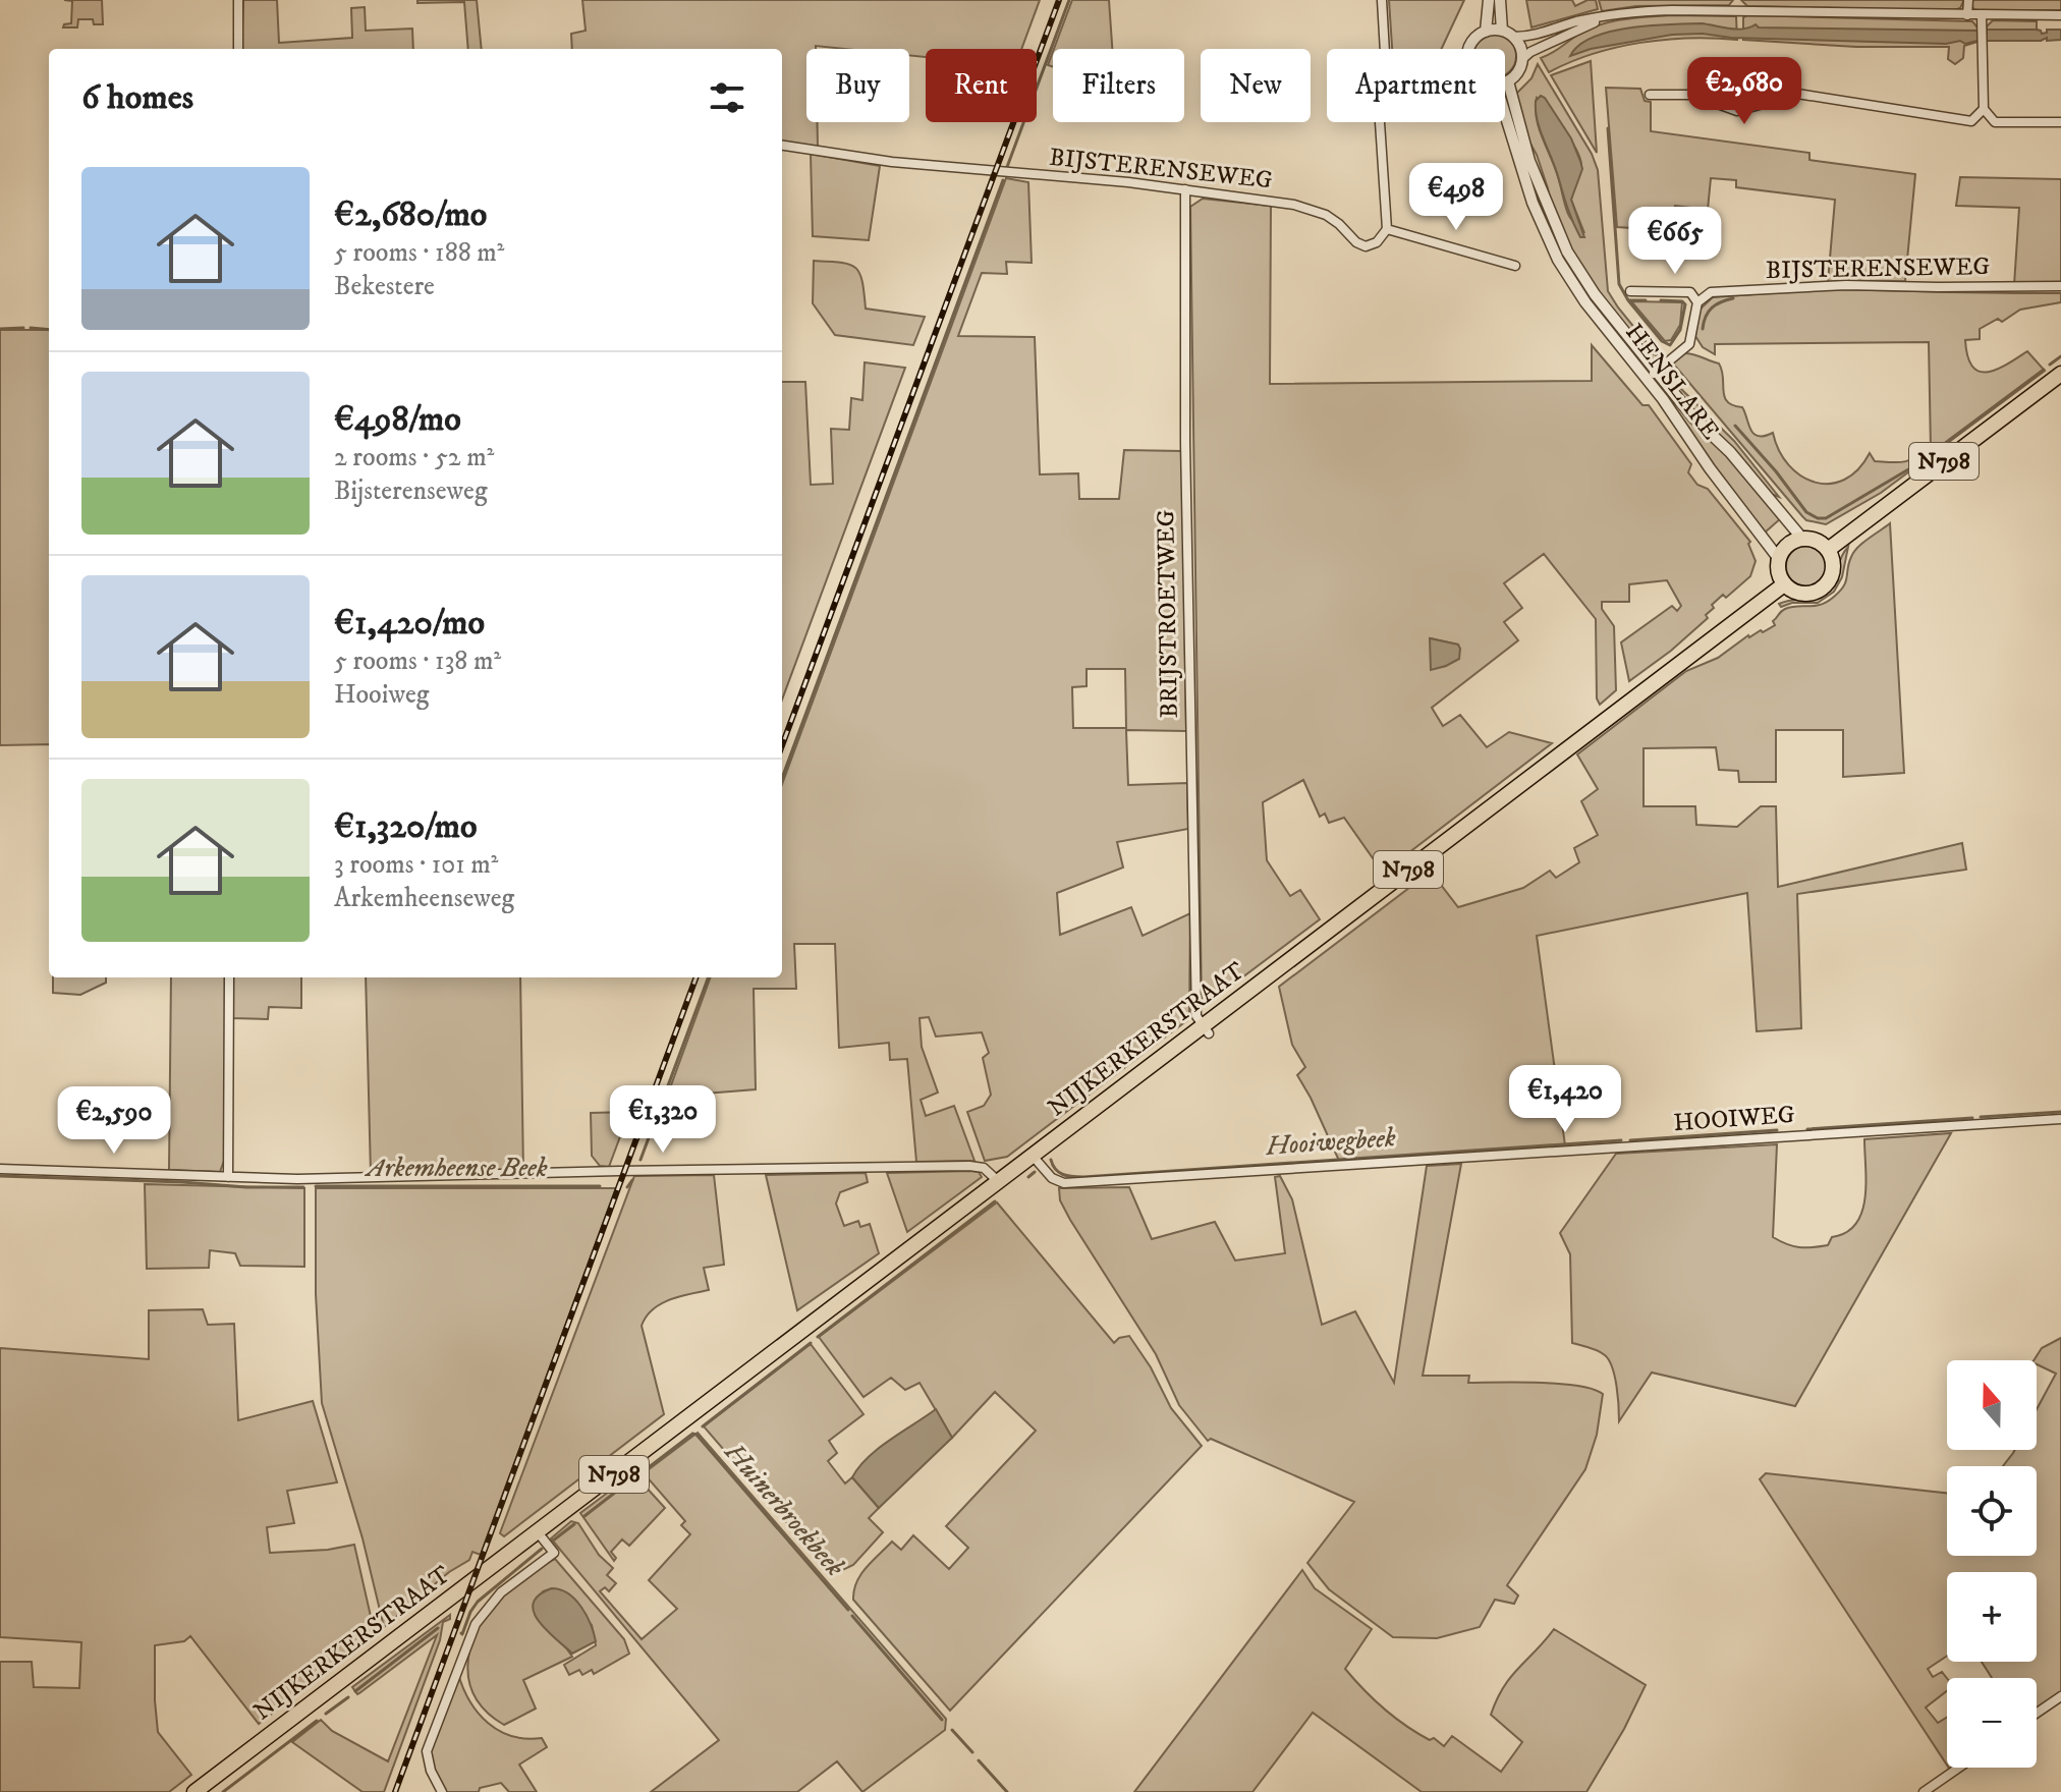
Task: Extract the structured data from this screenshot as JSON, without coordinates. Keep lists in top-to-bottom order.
{
  "streets": {
    "main road": ["N798", "NIJKERKERSTRAAT"],
    "street": [
      "BIJSTERENSEWEG",
      "HENSLARE",
      "BRIJSTROETWEG",
      "HOOIWEG"
    ]
  },
  "crossings": [
    ["BIJSTERENSEWEG", "BRIJSTROETWEG"],
    ["HENSLARE", "N798"],
    ["HENSLARE", "NIJKERKERSTRAAT"],
    ["N798", "NIJKERKERSTRAAT"],
    ["BRIJSTROETWEG", "NIJKERKERSTRAAT"],
    ["NIJKERKERSTRAAT", "HOOIWEG"]
  ],
  "water": ["Hooiwegbeek", "Arkemheense Beek", "Huinerbroekbeek"],
  "north": "top",
  "page": {
    "chip": [
      "Buy",
      "Rent",
      "Filters",
      "New",
      "Apartment"
    ],
    "heading": "6 homes",
    "price": [
      "€2,680",
      "€498",
      "€665",
      "€1,420",
      "€1,320",
      "€2,590"
    ],
    "list": [
      {
        "name": "€2,680/mo",
        "note": "5 rooms · 188 m² · Bekestere"
      },
      {
        "name": "€498/mo",
        "note": "2 rooms · 52 m² · Bijsterenseweg"
      },
      {
        "name": "€1,420/mo",
        "note": "5 rooms · 138 m² · Hooiweg"
      },
      {
        "name": "€1,320/mo",
        "note": "3 rooms · 101 m² · Arkemheenseweg"
      }
    ],
    "map_buttons": ["+", "−"]
  }
}
